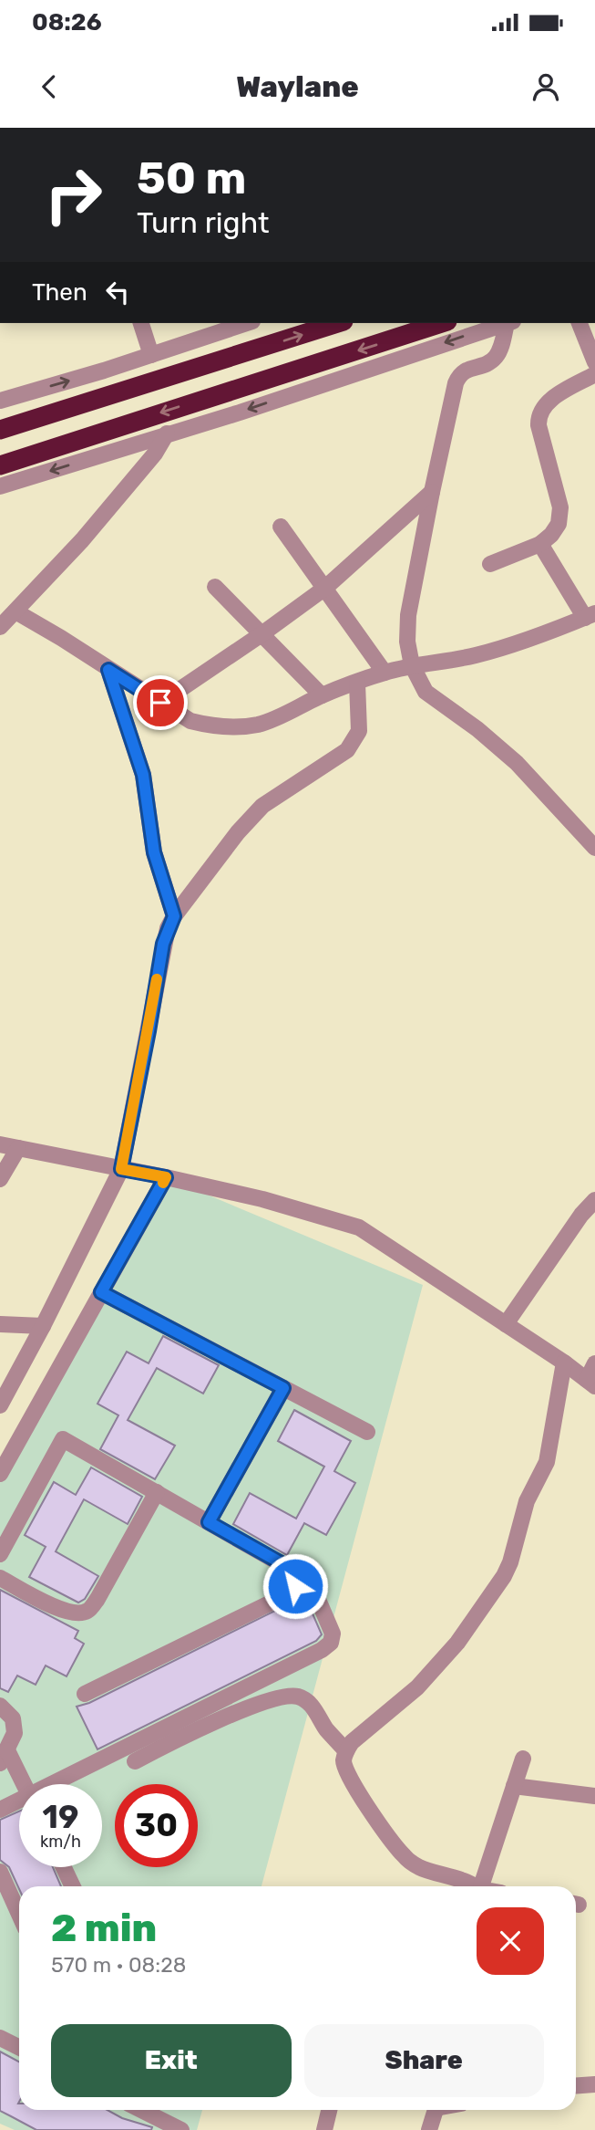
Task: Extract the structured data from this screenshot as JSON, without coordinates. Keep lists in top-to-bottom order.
{
  "page": {
    "status": "08:26",
    "header": "Waylane",
    "turn": ["50 m", "Turn right"],
    "then": "Then",
    "speed": "19 km/h",
    "limit": "30",
    "heading": ["2 min", "570 m · 08:28"],
    "buttons": ["Exit", "Share"]
  }
}
